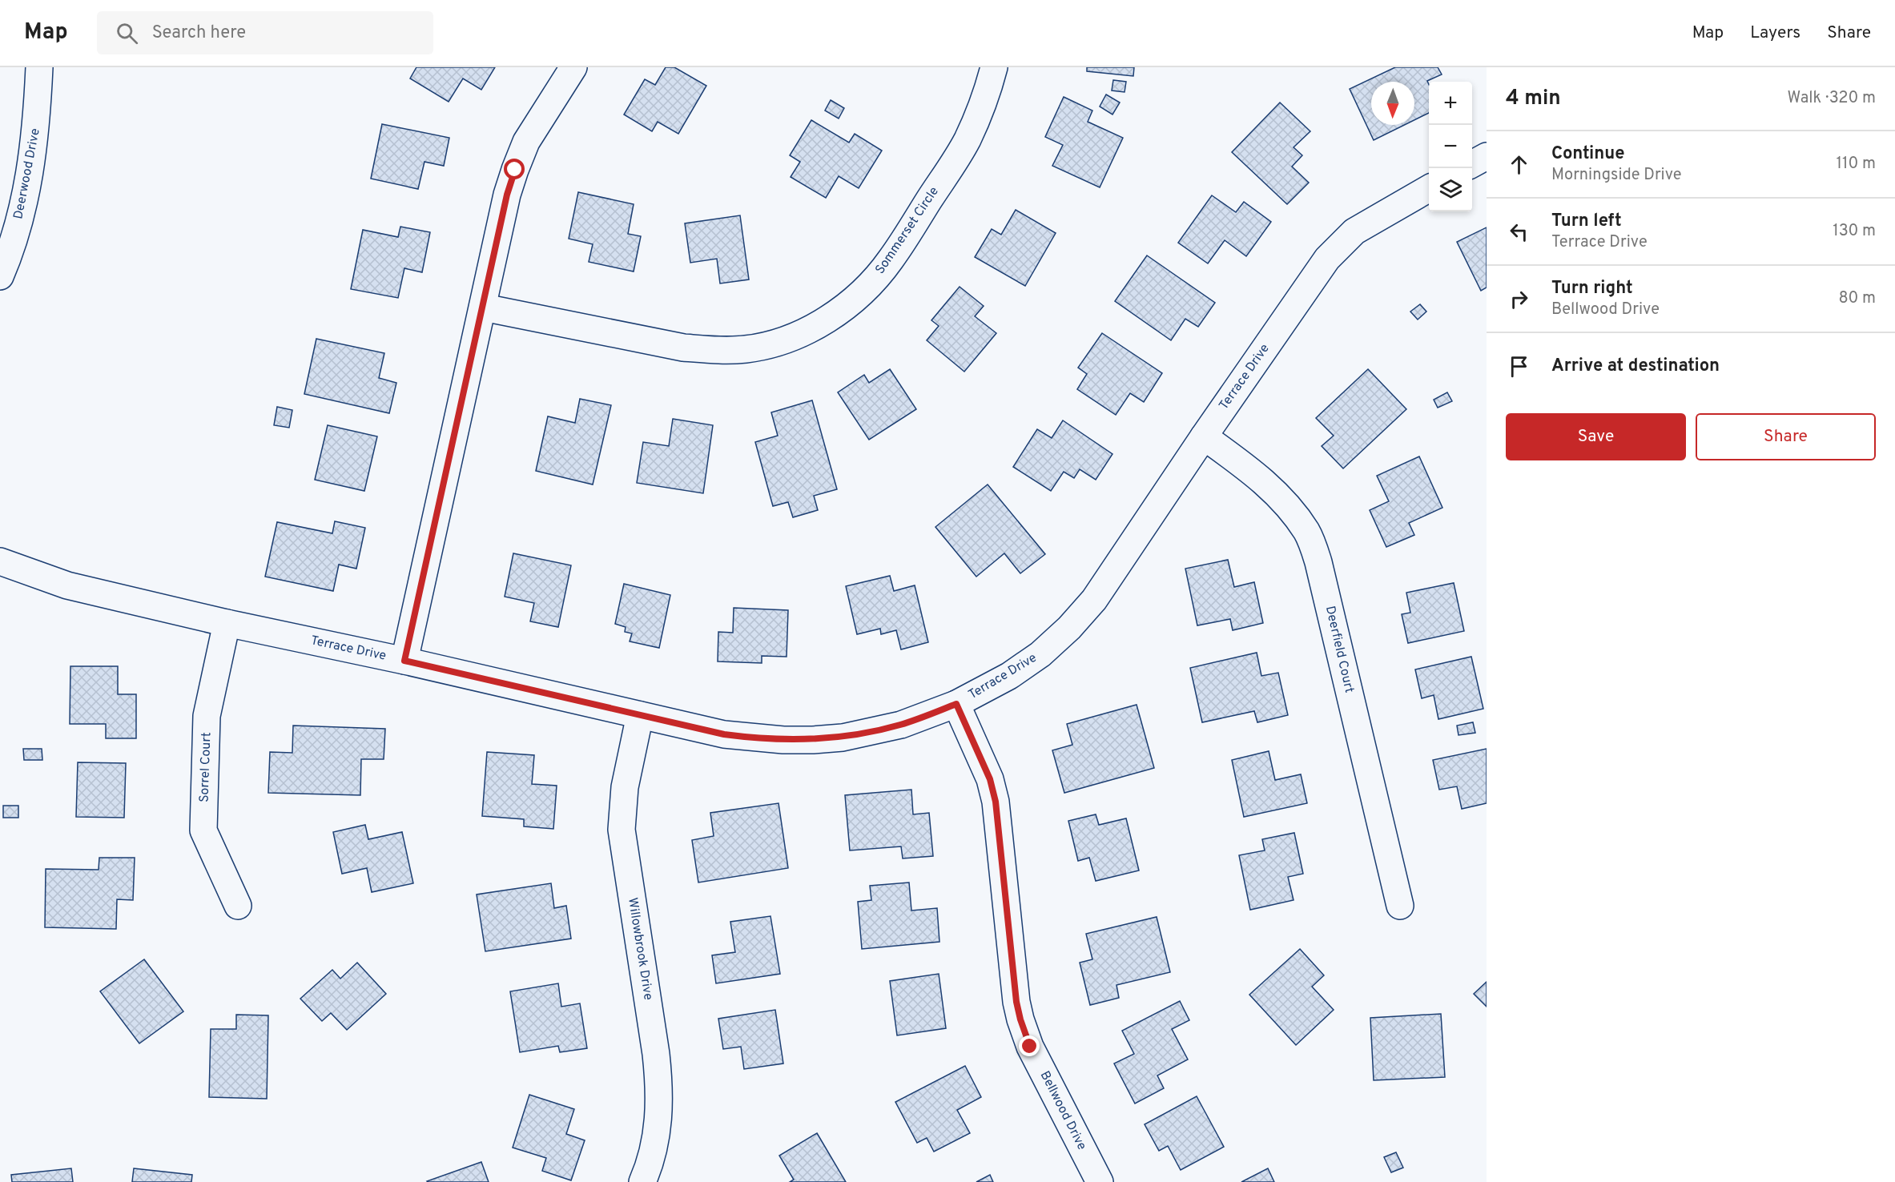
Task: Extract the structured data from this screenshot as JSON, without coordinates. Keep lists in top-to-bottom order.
{
  "streets": {
    "street": [
      "Deerwood Drive",
      "Sommerset Circle",
      "Terrace Drive",
      "Deerfield Court",
      "Sorrel Court",
      "Willowbrook Drive",
      "Bellwood Drive"
    ]
  },
  "crossings": [
    ["Terrace Drive", "Deerfield Court"],
    ["Terrace Drive", "Sorrel Court"],
    ["Terrace Drive", "Willowbrook Drive"],
    ["Terrace Drive", "Bellwood Drive"]
  ],
  "north": "bottom",
  "page": {
    "header": "Map",
    "search": "Search here",
    "nav": ["Map", "Layers", "Share"],
    "heading": ["4 min", "Walk · 320 m"],
    "map_buttons": ["+", "−"],
    "list": [
      ["Continue", "Morningside Drive", "110 m"],
      ["Turn left", "Terrace Drive", "130 m"],
      ["Turn right", "Bellwood Drive", "80 m"],
      "Arrive at destination"
    ],
    "buttons": ["Save", "Share"]
  }
}
